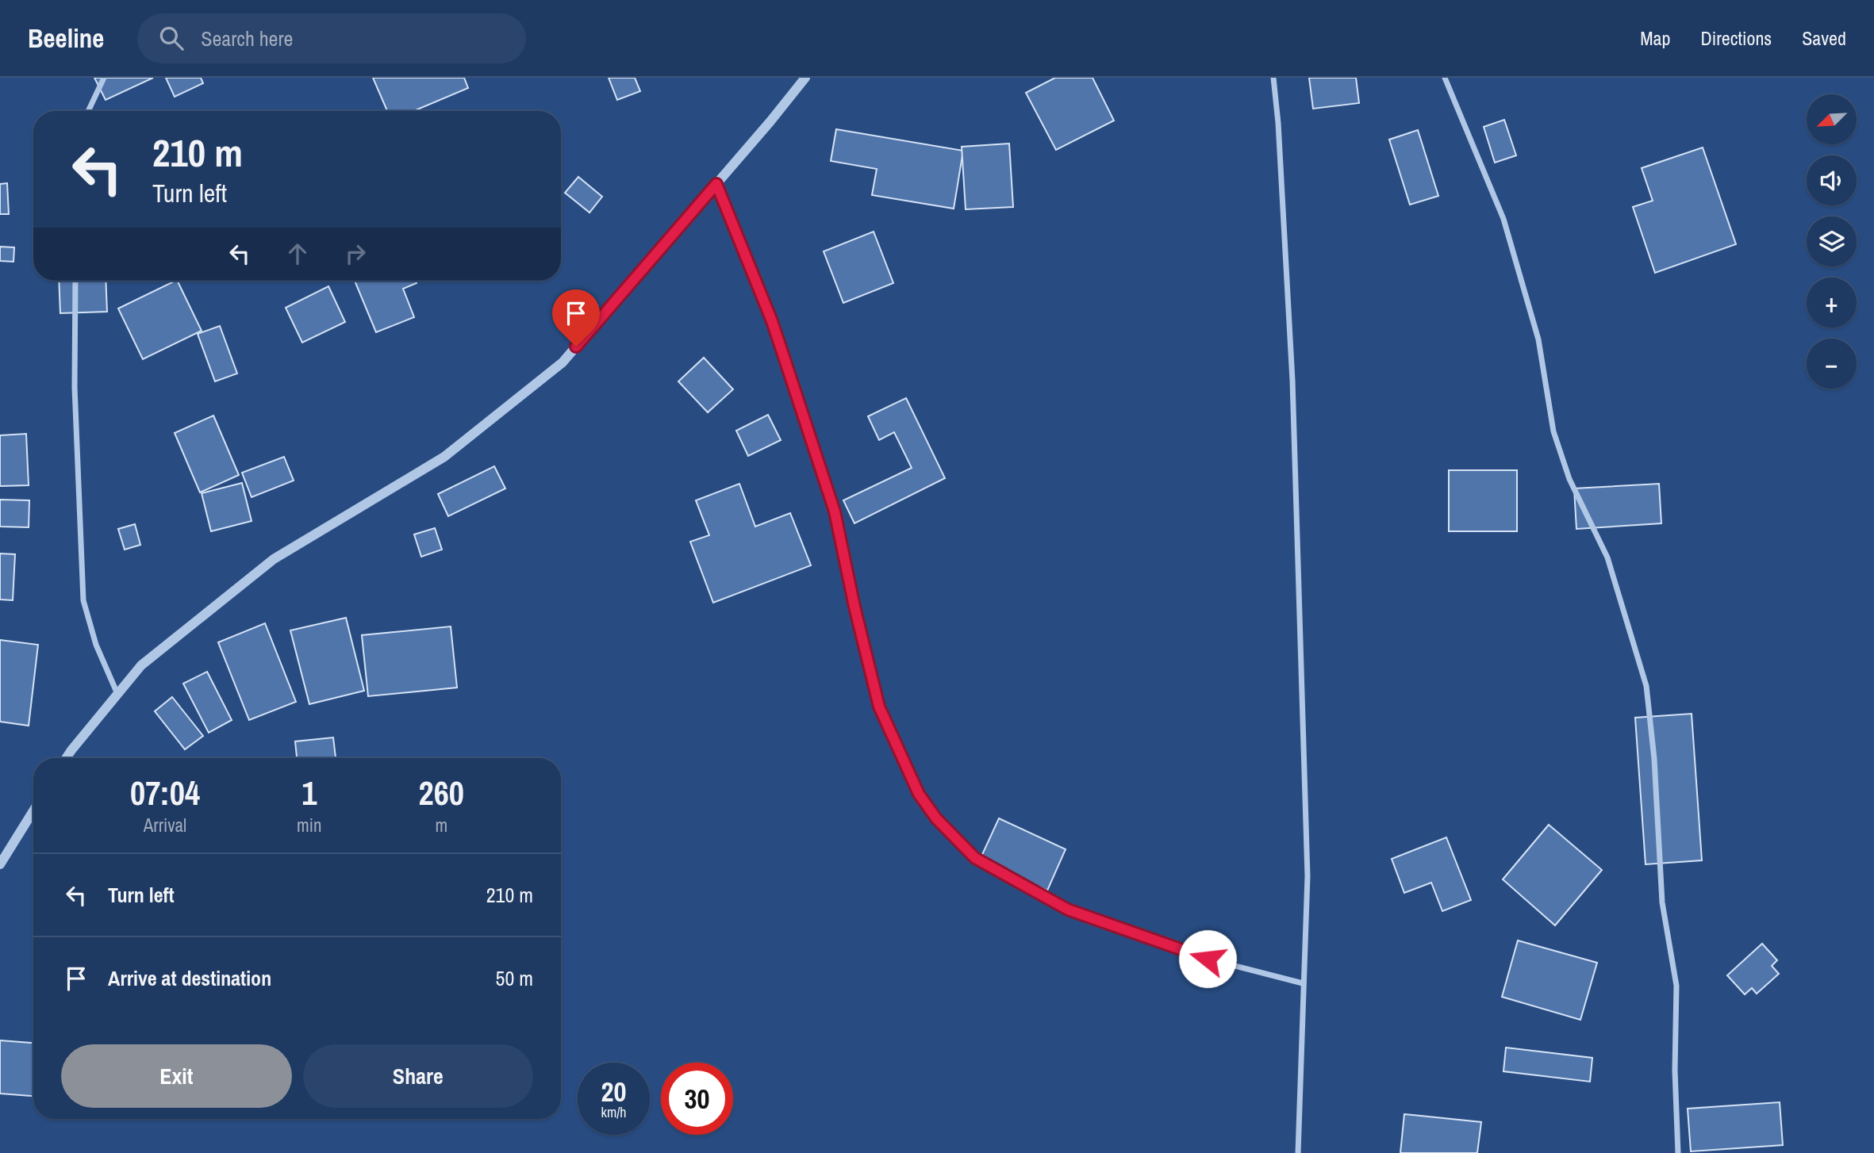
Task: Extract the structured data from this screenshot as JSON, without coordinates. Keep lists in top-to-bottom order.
{
  "north": "bottom left",
  "page": {
    "header": "Beeline",
    "search": "Search here",
    "nav": ["Map", "Directions", "Saved"],
    "map_buttons": ["+", "−"],
    "turn": ["210 m", "Turn left"],
    "eta": [
      "07:04",
      "Arrival",
      "1",
      "min",
      "260",
      "m"
    ],
    "list": [
      {
        "name": "Turn left",
        "value": "210 m"
      },
      {
        "name": "Arrive at destination",
        "value": "50 m"
      }
    ],
    "buttons": ["Exit", "Share"],
    "speed": "20 km/h",
    "limit": "30"
  }
}
